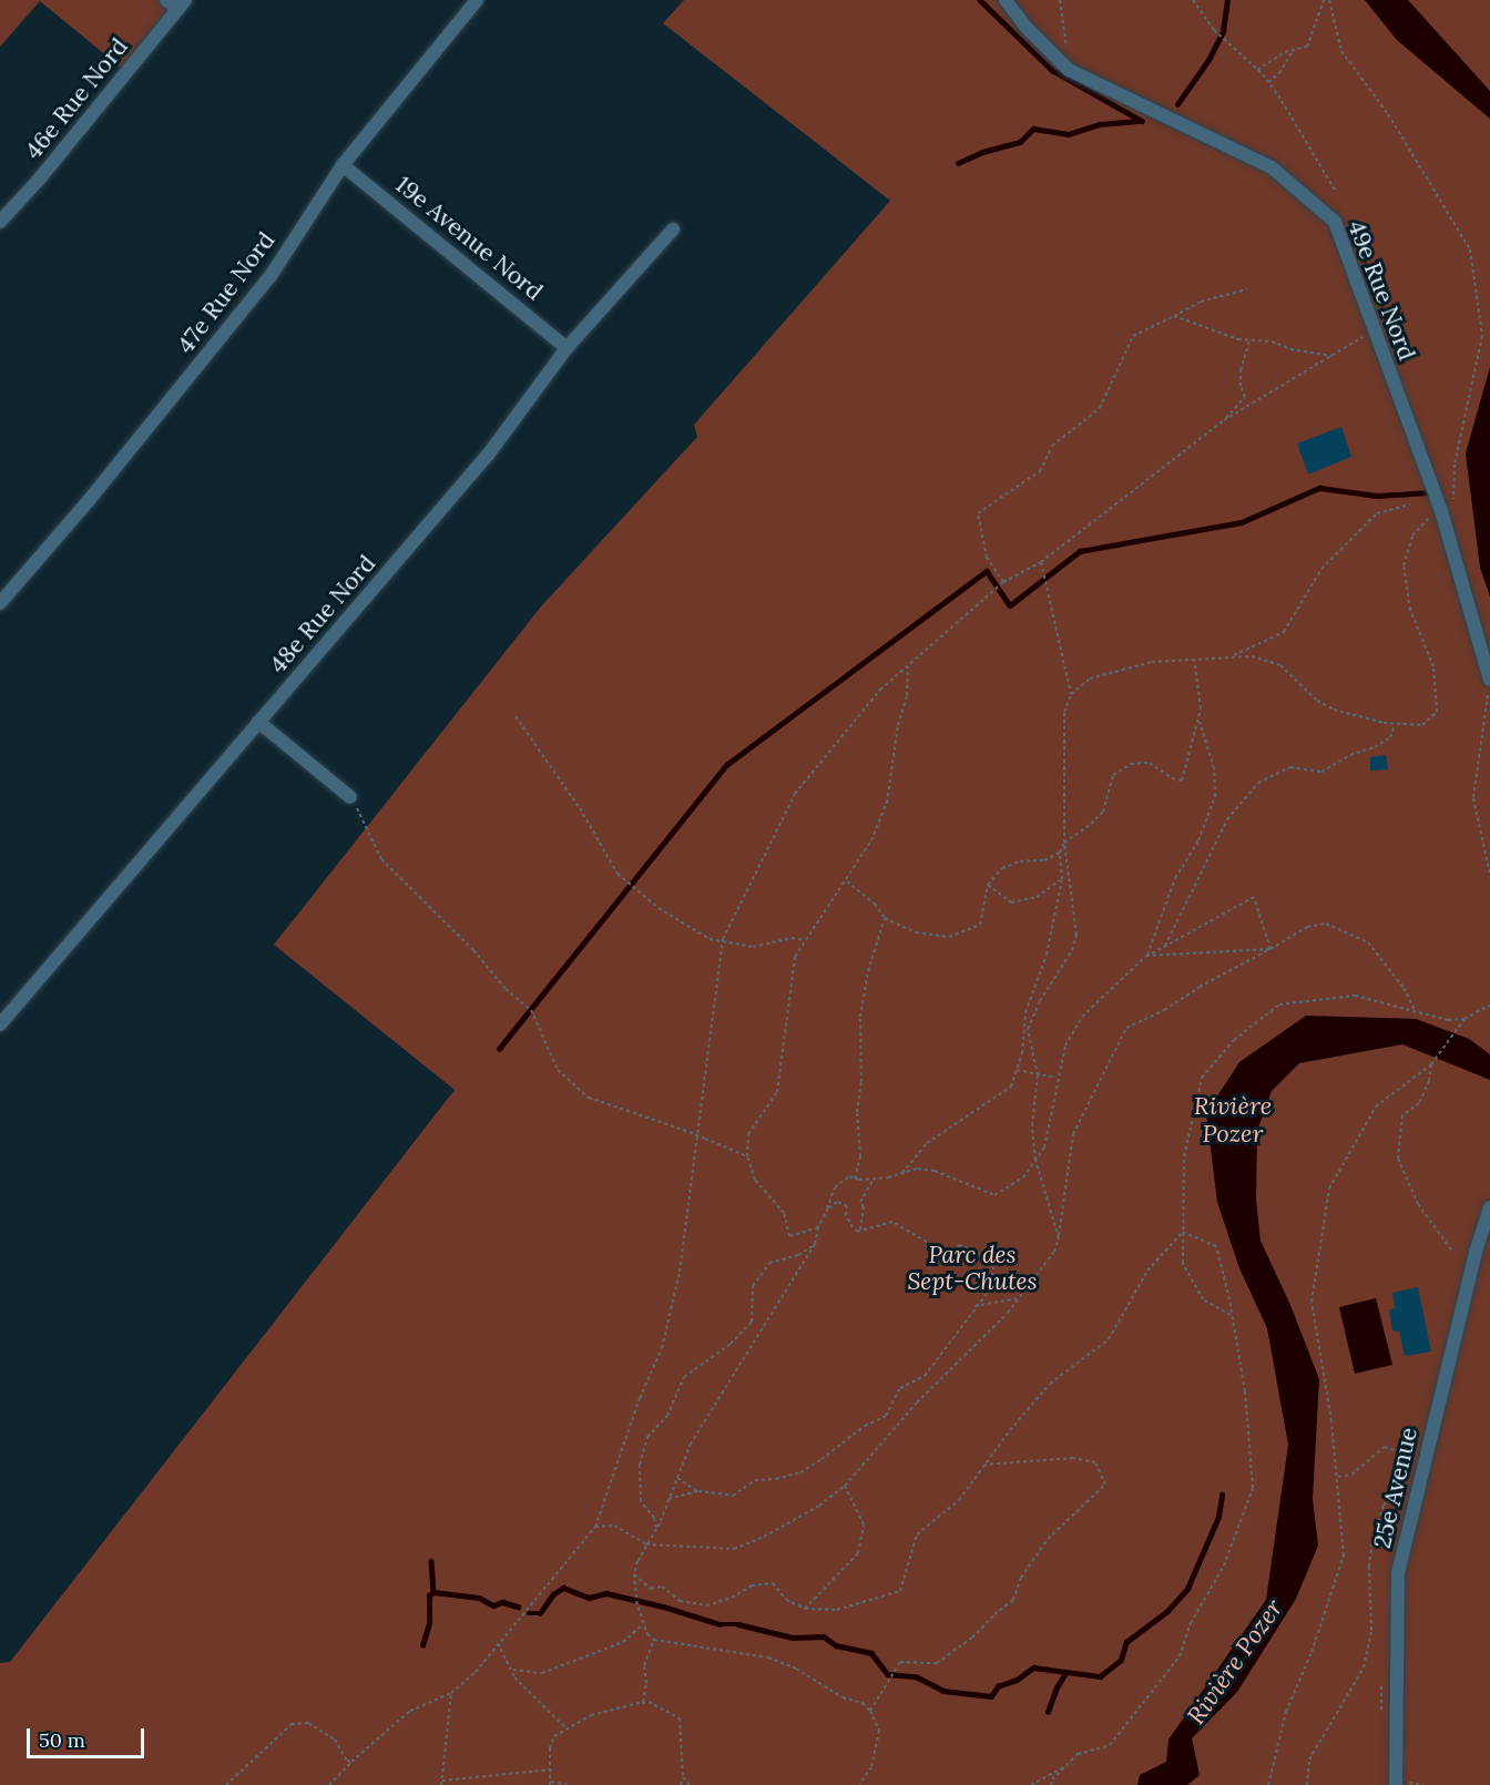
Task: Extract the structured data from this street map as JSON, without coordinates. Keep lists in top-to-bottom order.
{
  "streets": {
    "street": [
      "46e Rue Nord",
      "19e Avenue Nord",
      "49e Rue Nord",
      "47e Rue Nord",
      "48e Rue Nord",
      "25e Avenue"
    ]
  },
  "crossings": [
    ["19e Avenue Nord", "47e Rue Nord"],
    ["19e Avenue Nord", "48e Rue Nord"]
  ],
  "water": ["Rivière Pozer"],
  "parks": ["Parc des Sept-Chutes"],
  "scale_bar": "50 m"
}
